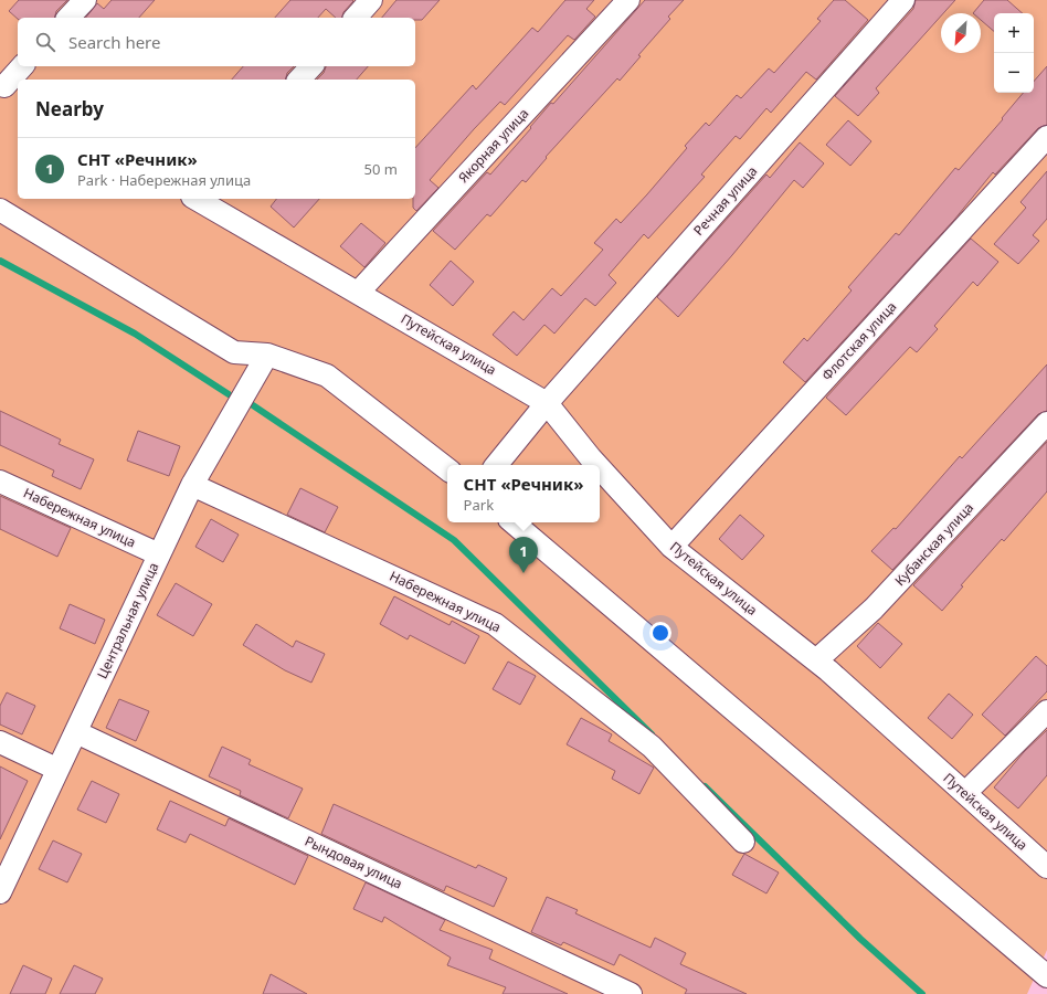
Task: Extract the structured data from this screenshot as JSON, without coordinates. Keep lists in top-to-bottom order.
{
  "streets": {
    "street": [
      "Якорная улица",
      "Речная улица",
      "Флотская улица",
      "Путейская улица",
      "Набережная улица",
      "Кубанская улица",
      "Центральная улица",
      "Рындовая улица"
    ]
  },
  "crossings": [
    ["Якорная улица", "Путейская улица"],
    ["Речная улица", "Путейская улица"],
    ["Флотская улица", "Путейская улица"],
    ["Путейская улица", "Кубанская улица"],
    ["Набережная улица", "Центральная улица"],
    ["Центральная улица", "Рындовая улица"]
  ],
  "north": "bottom left",
  "page": {
    "map_buttons": ["+", "−"],
    "search": "Search here",
    "heading": "Nearby",
    "list": [
      {
        "mark": "1",
        "name": "СНТ «Речник»",
        "note": "Park · Набережная улица",
        "value": "50 m"
      }
    ],
    "popup": ["СНТ «Речник»", "Park"],
    "pins": "1"
  }
}
